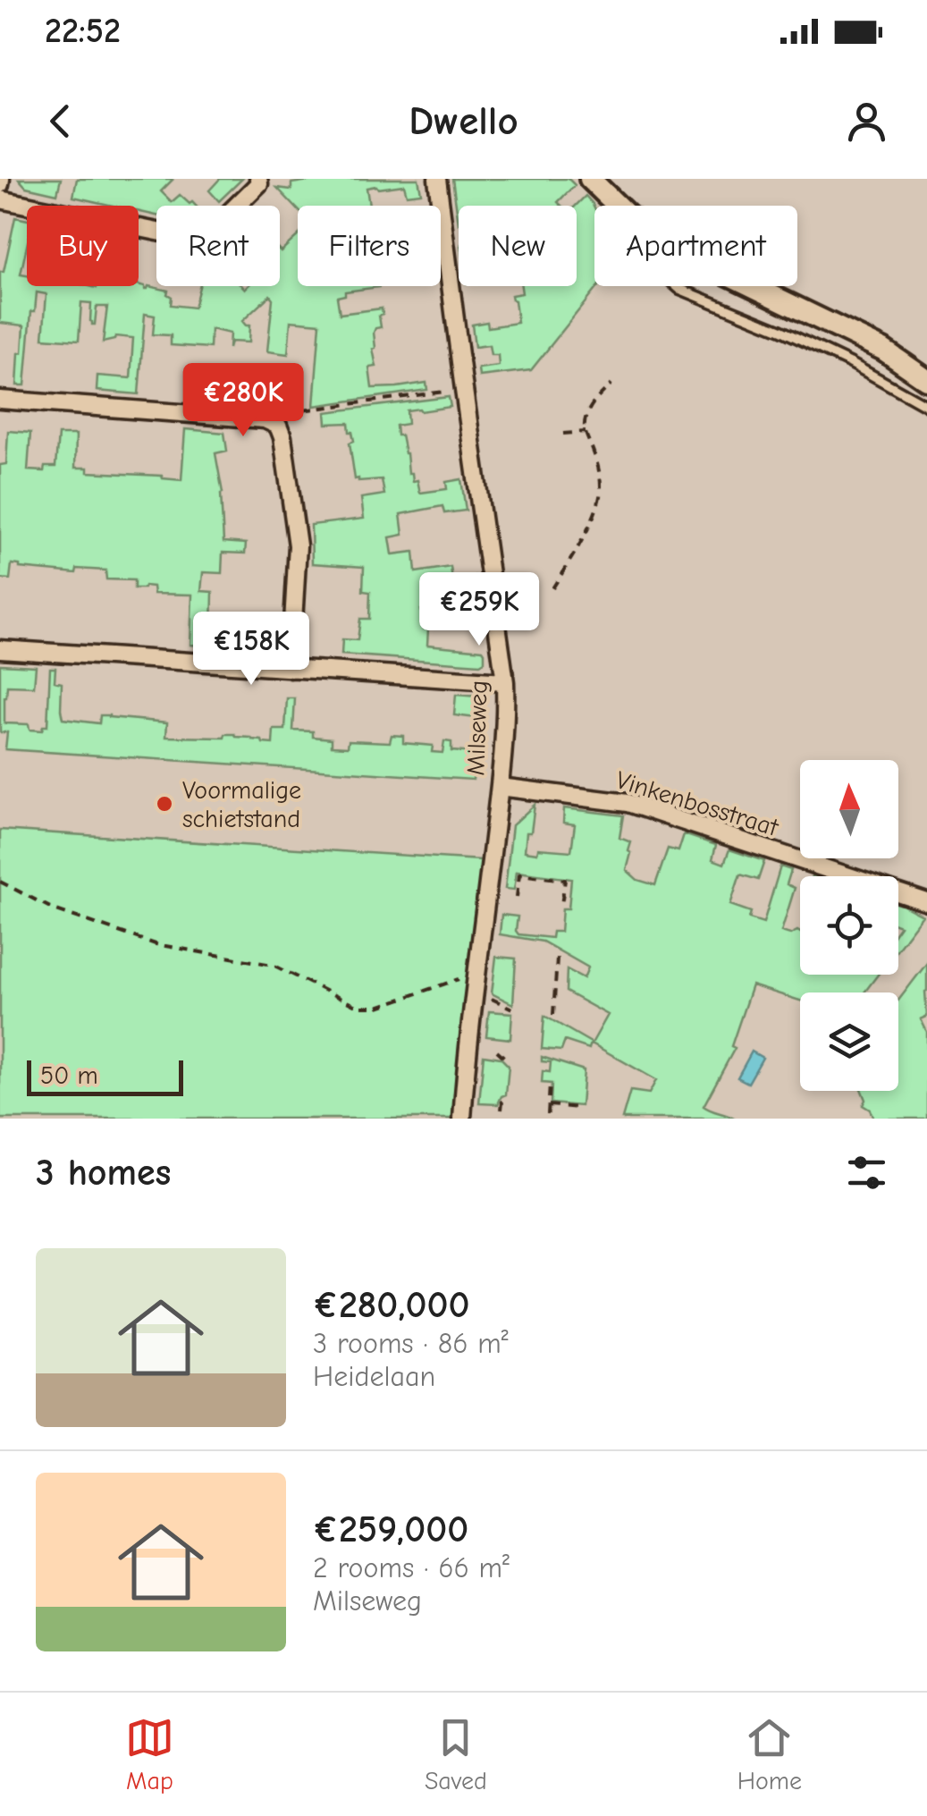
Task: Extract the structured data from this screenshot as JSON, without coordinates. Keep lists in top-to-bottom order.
{
  "streets": {
    "street": ["Milseweg", "Vinkenbosstraat"]
  },
  "crossings": [
    ["Milseweg", "Vinkenbosstraat"]
  ],
  "places": ["Voormalige schietstand"],
  "scale_bar": "50 m",
  "north": "top",
  "page": {
    "status": "22:52",
    "header": "Dwello",
    "chip": [
      "Buy",
      "Rent",
      "Filters",
      "New",
      "Apartment"
    ],
    "price": ["€280K", "€259K", "€158K"],
    "scale": "50 m",
    "heading": "3 homes",
    "list": [
      {
        "name": "€280,000",
        "note": "3 rooms · 86 m² · Heidelaan"
      },
      {
        "name": "€259,000",
        "note": "2 rooms · 66 m² · Milseweg"
      }
    ],
    "tabs": ["Map", "Saved", "Home"]
  }
}
